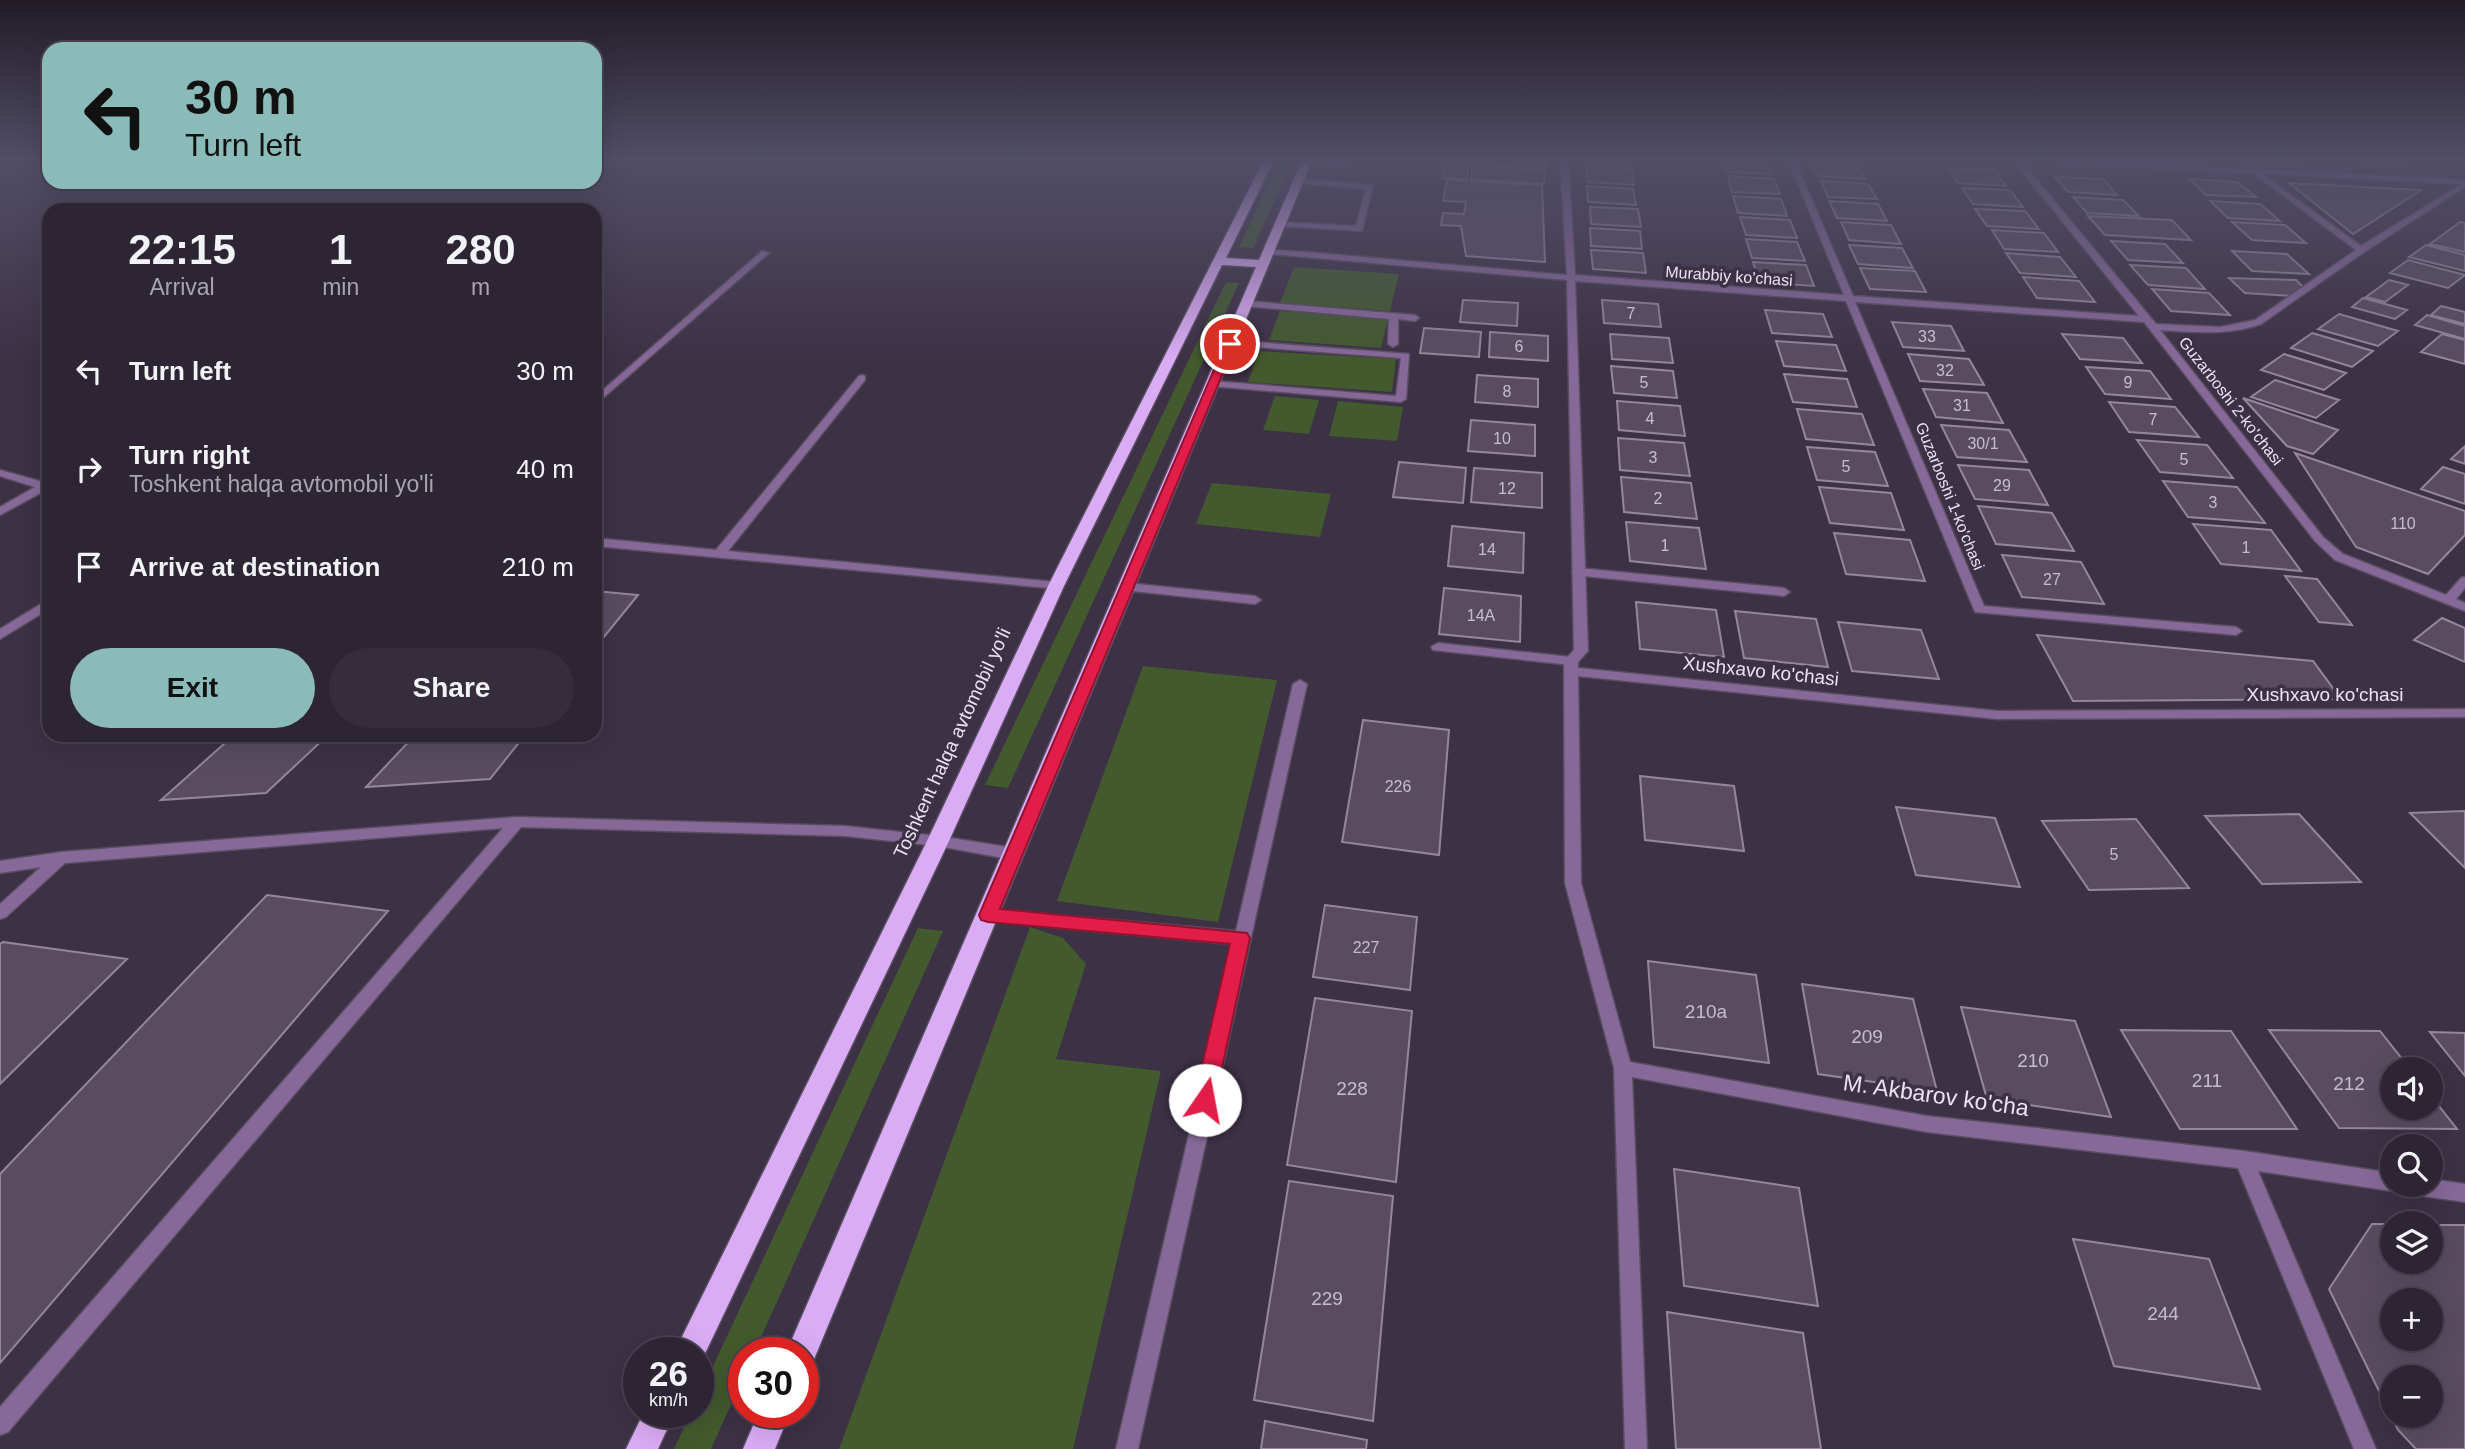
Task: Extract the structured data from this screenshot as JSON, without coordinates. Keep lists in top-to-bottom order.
{
  "streets": {
    "highway": ["Toshkent halqa avtomobil yo'li"],
    "street": [
      "Murabbiy ko'chasi",
      "Guzarboshi 2-ko'chasi",
      "Guzarboshi 1-ko'chasi",
      "Xushxavo ko'chasi",
      "M. Akbarov ko'cha"
    ]
  },
  "crossings": [
    ["Murabbiy ko'chasi", "Guzarboshi 2-ko'chasi"],
    ["Murabbiy ko'chasi", "Guzarboshi 1-ko'chasi"]
  ],
  "house_numbers": [
    "7",
    "33",
    "6",
    "32",
    "5",
    "9",
    "8",
    "31",
    "4",
    "7",
    "10",
    "30/1",
    "3",
    "5",
    "5",
    "29",
    "12",
    "2",
    "3",
    "110",
    "1",
    "1",
    "14",
    "27",
    "14A",
    "226",
    "5",
    "227",
    "210а",
    "209",
    "210",
    "211",
    "212",
    "228",
    "229",
    "244"
  ],
  "page": {
    "turn": ["30 m", "Turn left"],
    "eta": [
      "22:15",
      "Arrival",
      "1",
      "min",
      "280",
      "m"
    ],
    "list": [
      {
        "name": "Turn left",
        "value": "30 m"
      },
      {
        "name": "Turn right",
        "note": "Toshkent halqa avtomobil yo'li",
        "value": "40 m"
      },
      {
        "name": "Arrive at destination",
        "value": "210 m"
      }
    ],
    "buttons": ["Exit", "Share"],
    "map_buttons": ["+", "−"],
    "speed": "26 km/h",
    "limit": "30"
  }
}
